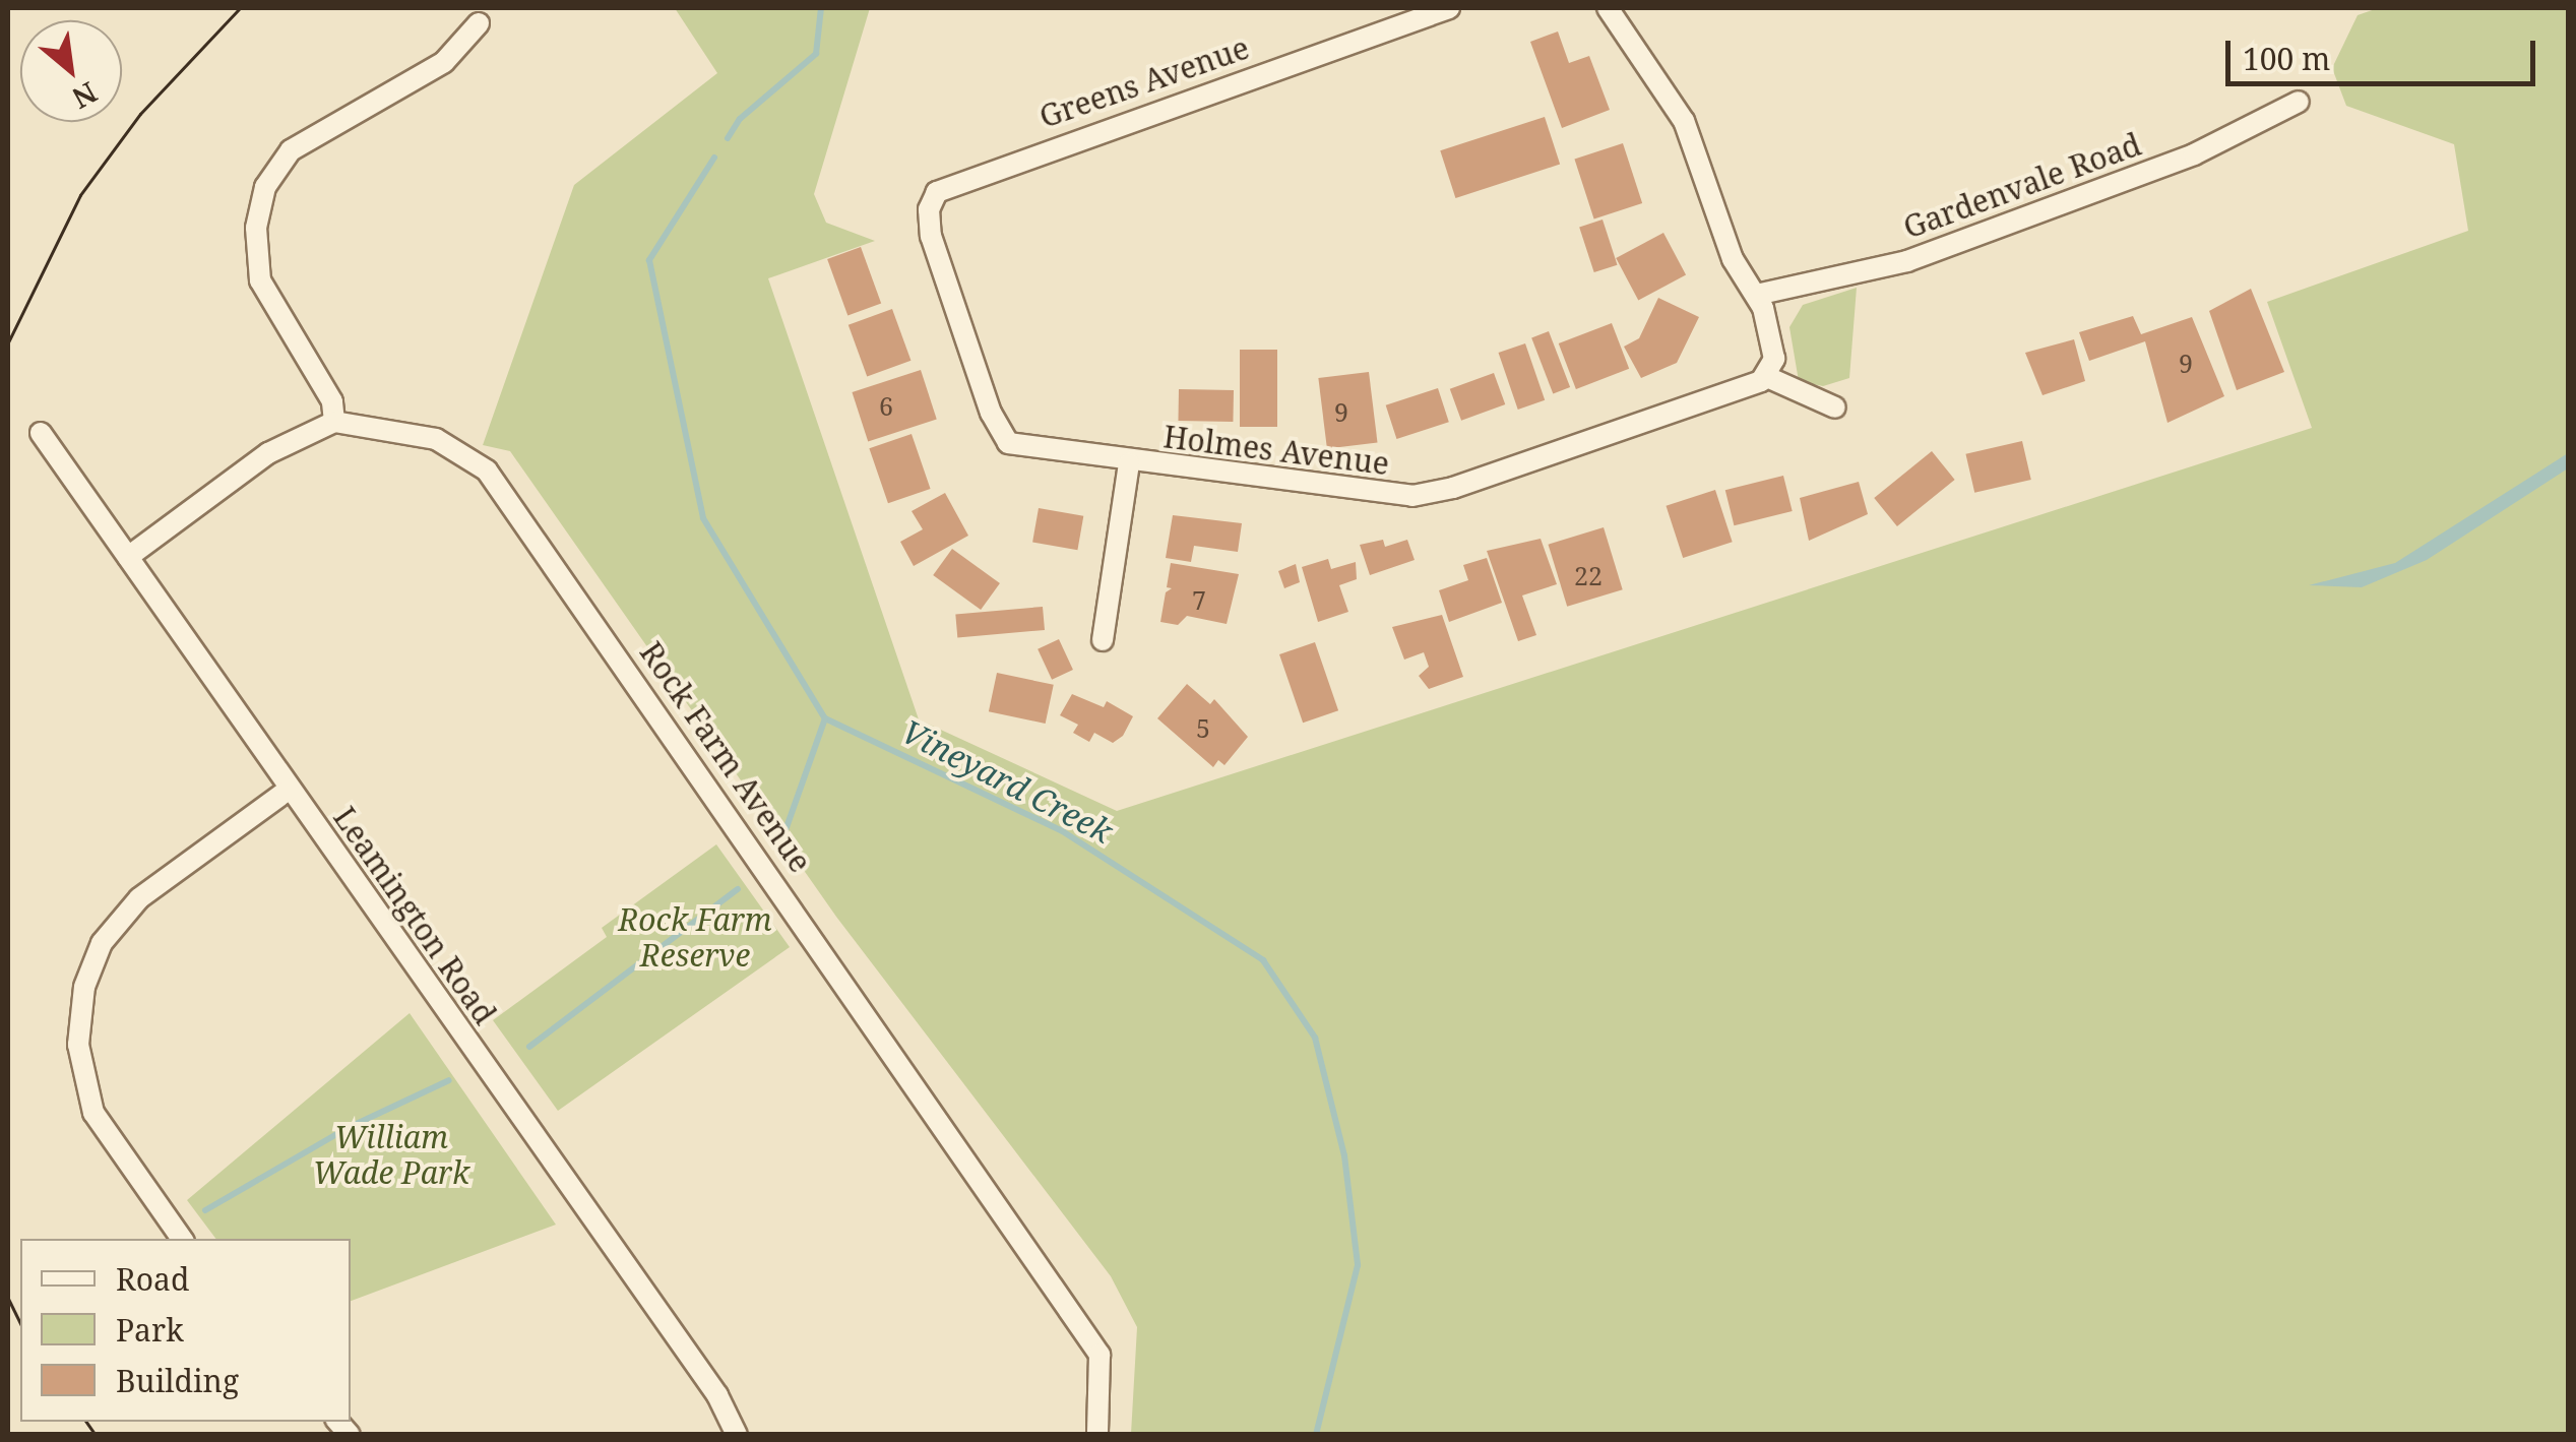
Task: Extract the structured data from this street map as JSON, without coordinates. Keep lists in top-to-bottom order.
{
  "streets": {
    "street": [
      "Greens Avenue",
      "Gardenvale Road",
      "Holmes Avenue",
      "Rock Farm Avenue",
      "Leamington Road"
    ]
  },
  "crossings": [
    ["Greens Avenue", "Holmes Avenue"]
  ],
  "water": ["Vineyard Creek"],
  "parks": ["Rock Farm Reserve", "William Wade Park"],
  "house_numbers": [
    "9",
    "6",
    "9",
    "22",
    "7",
    "5"
  ],
  "legend": ["Road", "Park", "Building"],
  "scale_bar": "100 m",
  "north": "bottom right"
}
